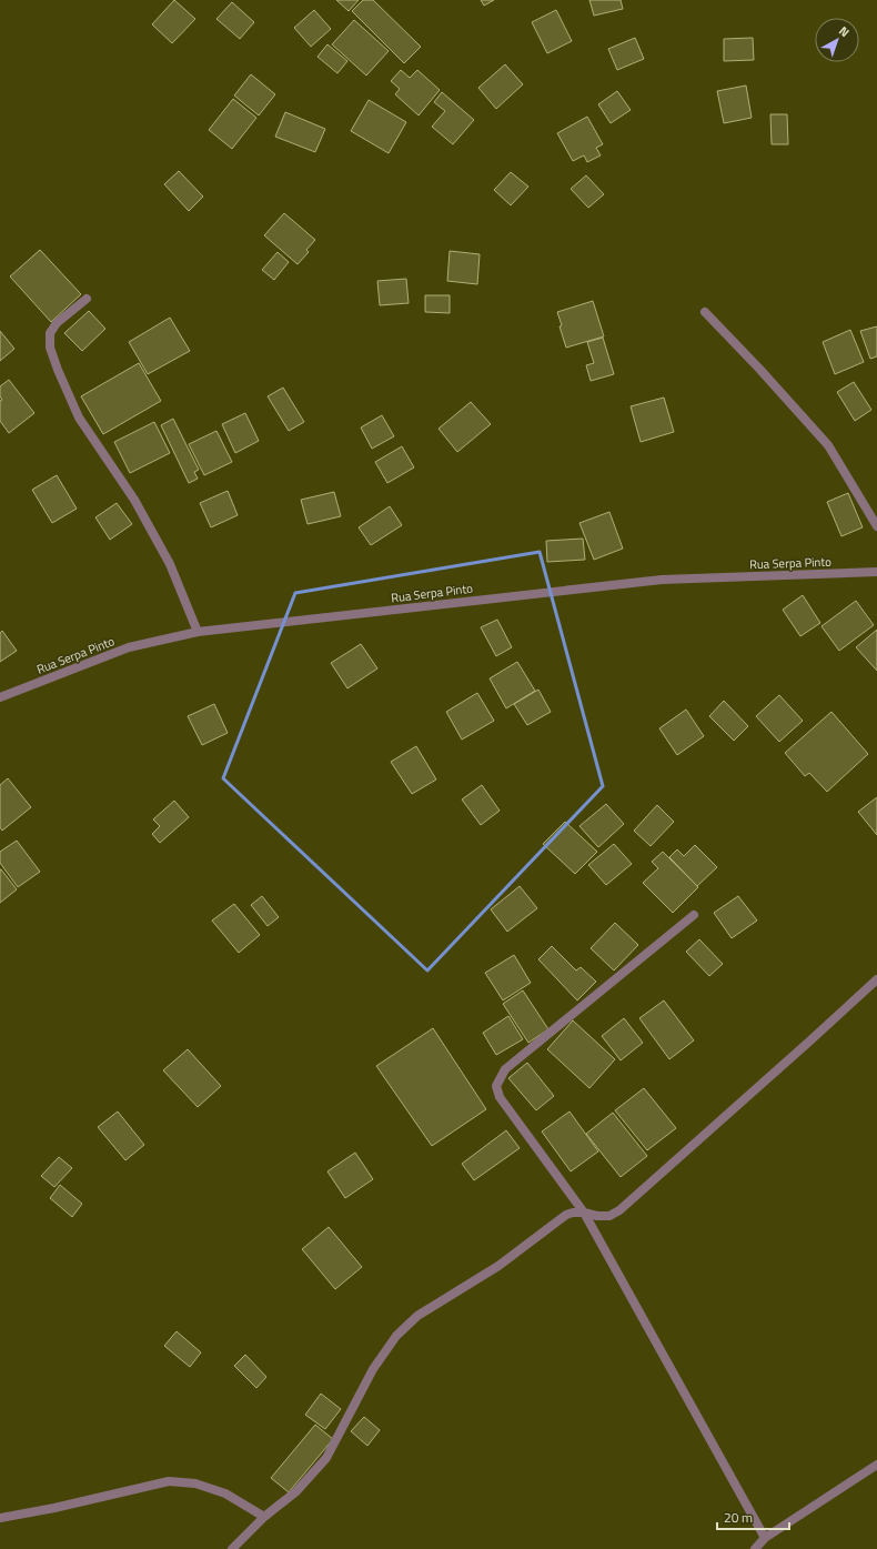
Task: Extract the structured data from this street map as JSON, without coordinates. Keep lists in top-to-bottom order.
{
  "streets": {
    "street": ["Rua Serpa Pinto"]
  },
  "scale_bar": "20 m",
  "north": "top right"
}
